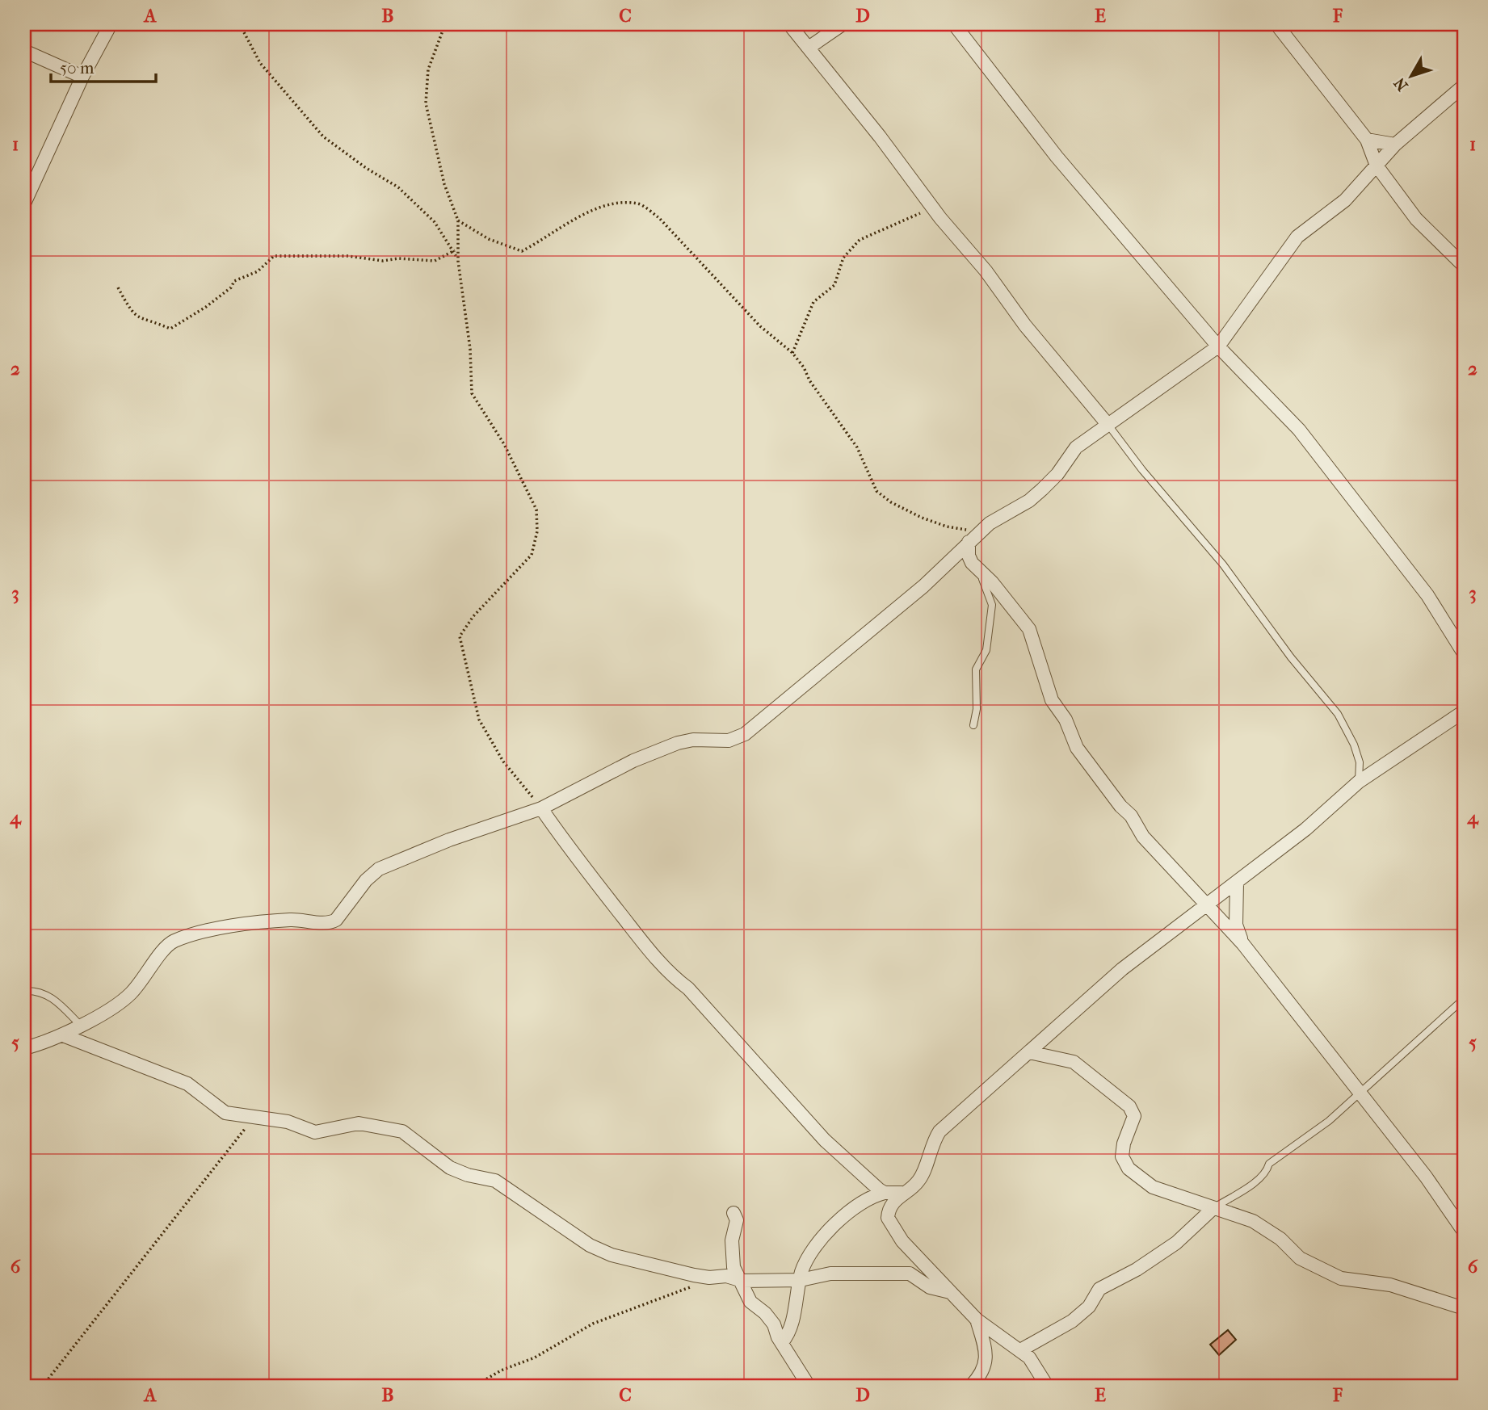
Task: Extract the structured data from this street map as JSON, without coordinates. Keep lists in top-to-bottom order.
{
  "scale_bar": "50 m",
  "north": "bottom left",
  "grid": {
    "columns": [
      "A",
      "B",
      "C",
      "D",
      "E",
      "F"
    ],
    "rows": [
      "1",
      "2",
      "3",
      "4",
      "5",
      "6"
    ]
  }
}
